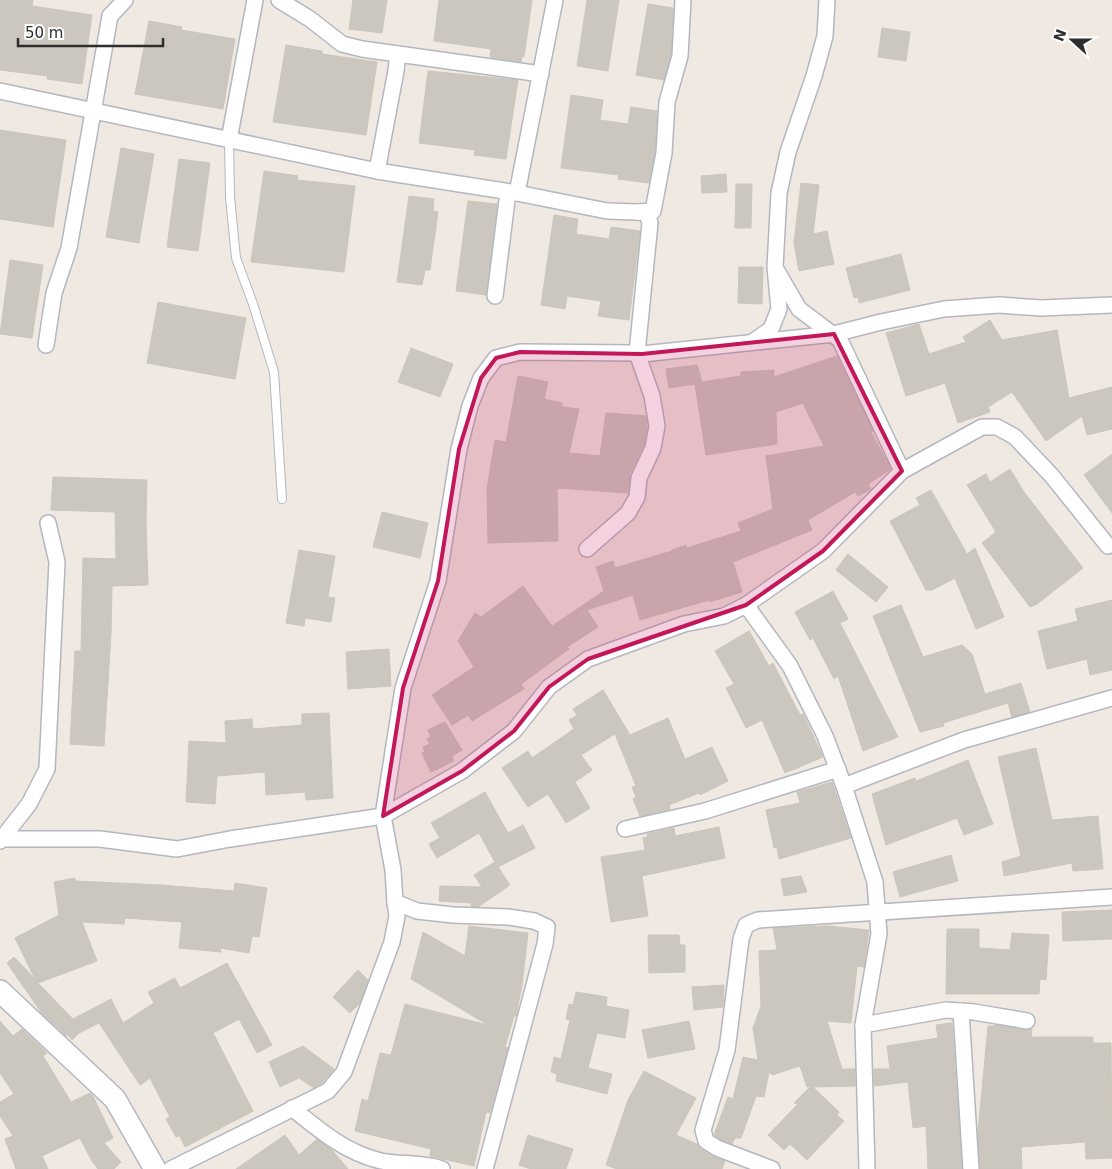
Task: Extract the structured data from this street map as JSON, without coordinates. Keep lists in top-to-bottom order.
{
  "scale_bar": "50 m",
  "north": "left"
}
